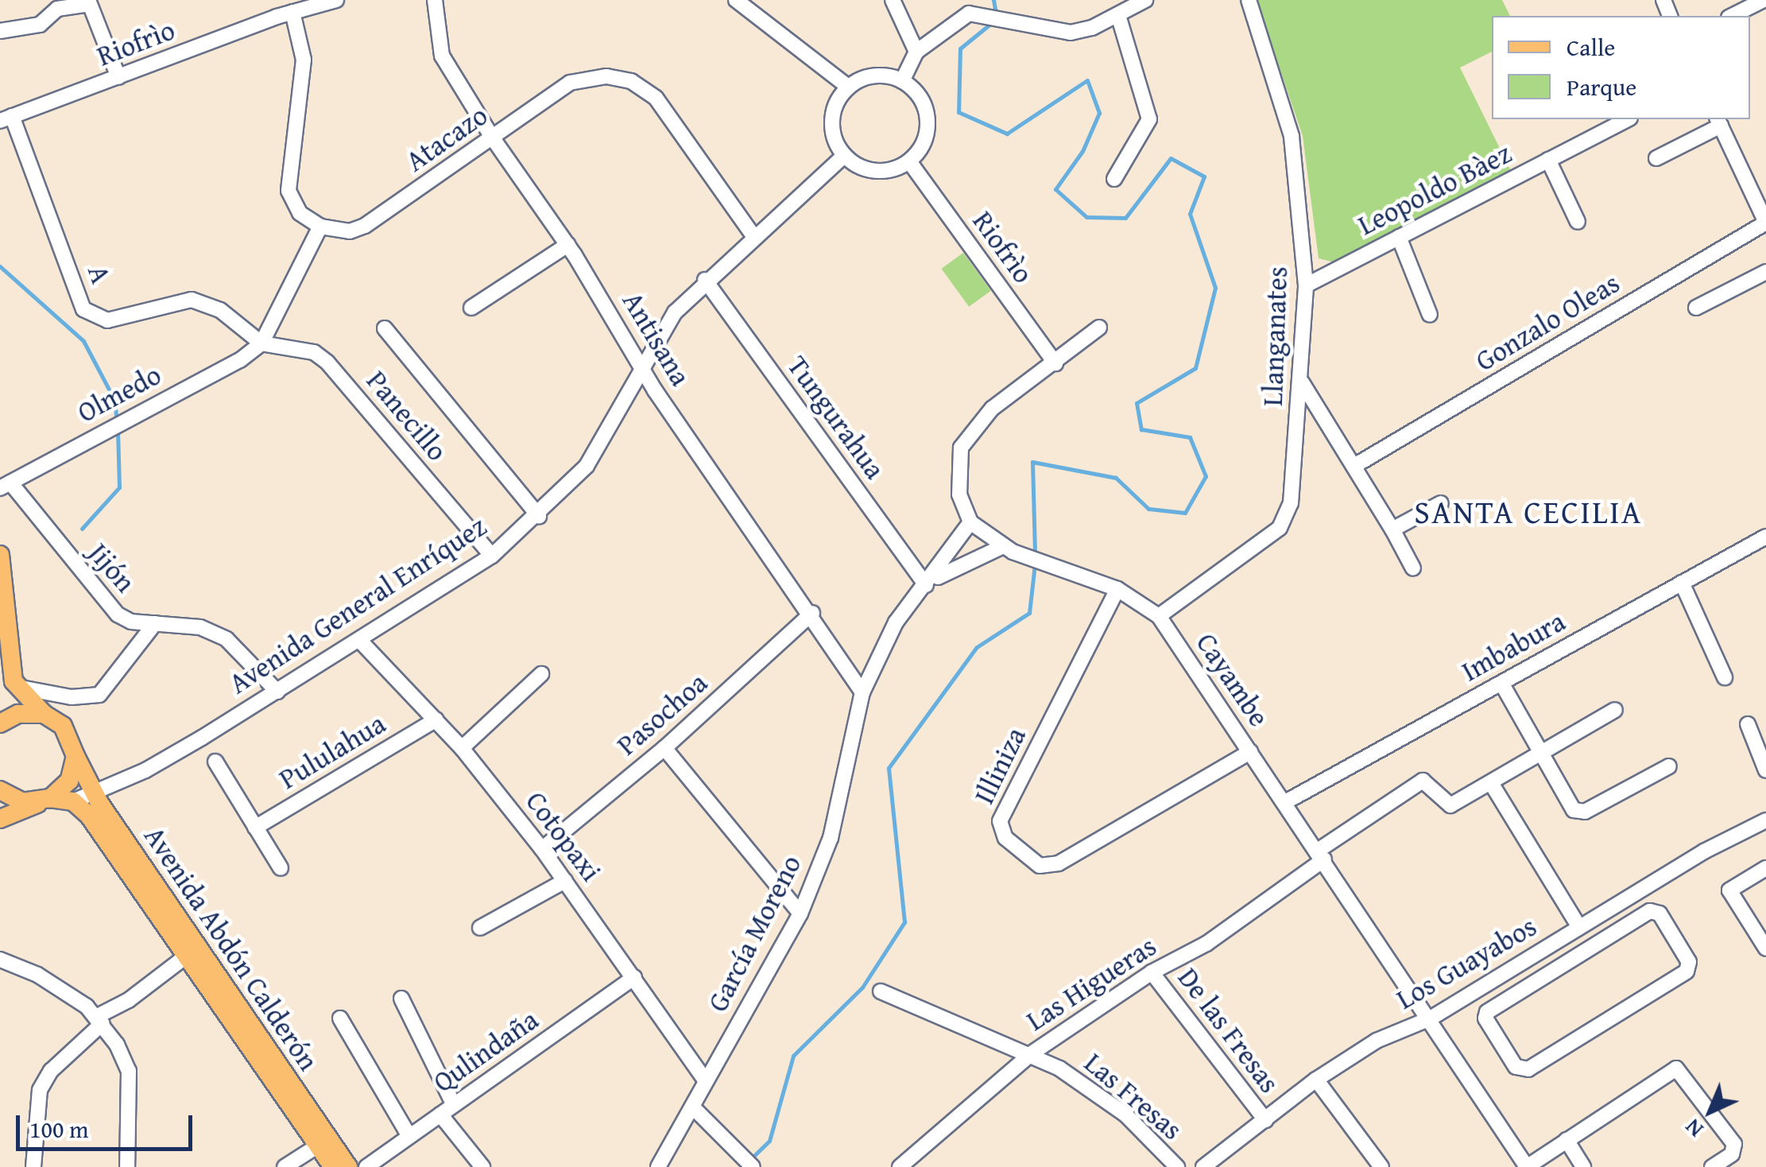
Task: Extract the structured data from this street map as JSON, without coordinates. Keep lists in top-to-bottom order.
{
  "streets": {
    "main road": ["Avenida Abdón Calderón"],
    "street": [
      "Riofrìo",
      "Atacazo",
      "Leopoldo Bàez",
      "A",
      "Gonzalo Oleas",
      "Llanganates",
      "Antisana",
      "Olmedo",
      "Panecillo",
      "Tungurahua",
      "Jijón",
      "Avenida General Enríquez",
      "Imbabura",
      "Cayambe",
      "Pasochoa",
      "Pululahua",
      "Illiniza",
      "Cotopaxi",
      "García Moreno",
      "Los Guayabos",
      "Las Higueras",
      "De las Fresas",
      "Qulindaña",
      "Las Fresas"
    ]
  },
  "crossings": [
    ["Riofrìo", "A"],
    ["Riofrìo", "Avenida General Enríquez"],
    ["Atacazo", "Antisana"],
    ["Atacazo", "Avenida General Enríquez"],
    ["Leopoldo Bàez", "Llanganates"],
    ["A", "Olmedo"],
    ["A", "Panecillo"],
    ["Llanganates", "Cayambe"],
    ["Antisana", "Avenida General Enríquez"],
    ["Antisana", "Pasochoa"],
    ["Antisana", "García Moreno"],
    ["Olmedo", "Panecillo"],
    ["Olmedo", "Jijón"],
    ["Panecillo", "Avenida General Enríquez"],
    ["Tungurahua", "Avenida General Enríquez"],
    ["Tungurahua", "García Moreno"],
    ["Jijón", "Avenida General Enríquez"],
    ["Avenida General Enríquez", "Cotopaxi"],
    ["Avenida General Enríquez", "Avenida Abdón Calderón"],
    ["Imbabura", "Cayambe"],
    ["Cayambe", "Illiniza"],
    ["Cayambe", "García Moreno"],
    ["Cayambe", "Los Guayabos"],
    ["Cayambe", "Las Higueras"],
    ["Pasochoa", "Cotopaxi"],
    ["Pululahua", "Cotopaxi"],
    ["Cotopaxi", "García Moreno"],
    ["Cotopaxi", "Qulindaña"],
    ["Los Guayabos", "De las Fresas"],
    ["Las Higueras", "De las Fresas"],
    ["Las Higueras", "Las Fresas"]
  ],
  "districts": ["SANTA CECILIA"],
  "legend": ["Calle", "Parque"],
  "scale_bar": "100 m",
  "north": "bottom left"
}
